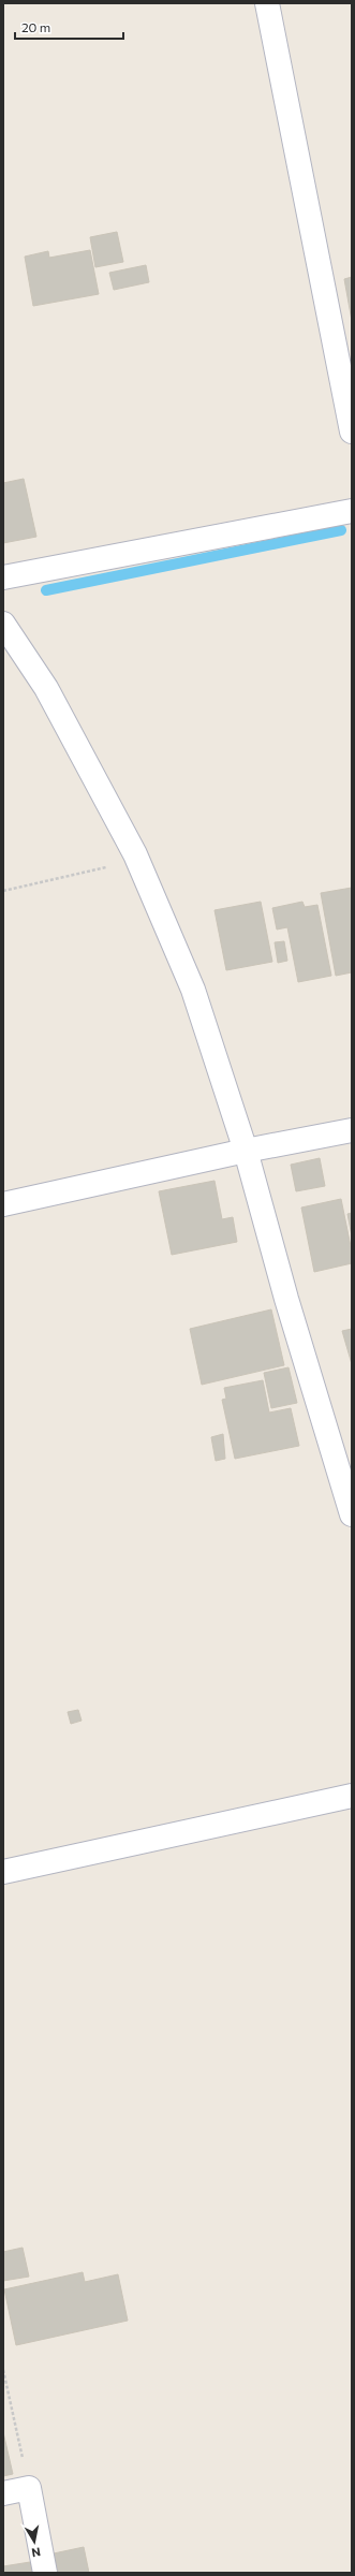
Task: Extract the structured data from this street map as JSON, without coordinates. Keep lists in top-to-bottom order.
{
  "scale_bar": "20 m",
  "north": "bottom"
}
